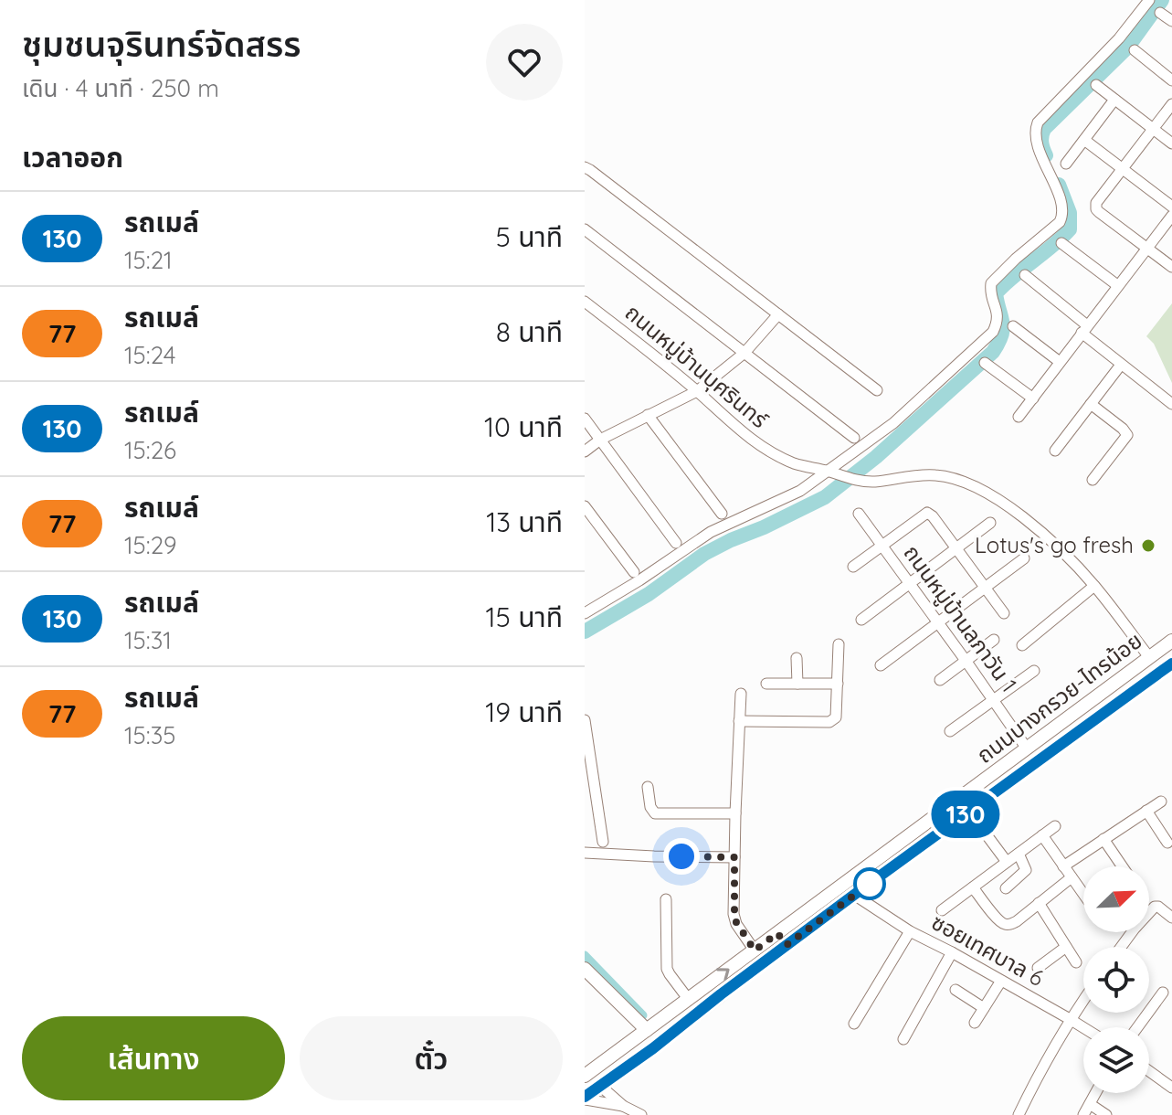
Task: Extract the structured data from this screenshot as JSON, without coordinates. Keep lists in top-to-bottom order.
{
  "streets": {
    "main road": ["ถนนบางกรวย-ไทรน้อย"],
    "street": ["ถนนหมู่บ้านบุศรินทร์", "ถนนหมู่บ้านลภาวัน 1", "ซอยเทศบาล 6"]
  },
  "crossings": [
    ["ถนนหมู่บ้านบุศรินทร์", "ถนนบางกรวย-ไทรน้อย"],
    ["ถนนหมู่บ้านลภาวัน 1", "ถนนบางกรวย-ไทรน้อย"],
    ["ถนนบางกรวย-ไทรน้อย", "ซอยเทศบาล 6"]
  ],
  "places": ["Lotus's go fresh"],
  "lines": ["bus line 130"],
  "north": "top right",
  "page": {
    "heading": [
      ["ชุมชนจุรินทร์จัดสรร", "เดิน · 4 นาที · 250 m"],
      "เวลาออก"
    ],
    "on_map": "130",
    "list": [
      {
        "mark": "130",
        "name": "รถเมล์",
        "note": "15:21",
        "value": "5 นาที"
      },
      {
        "mark": "77",
        "name": "รถเมล์",
        "note": "15:24",
        "value": "8 นาที"
      },
      {
        "mark": "130",
        "name": "รถเมล์",
        "note": "15:26",
        "value": "10 นาที"
      },
      {
        "mark": "77",
        "name": "รถเมล์",
        "note": "15:29",
        "value": "13 นาที"
      },
      {
        "mark": "130",
        "name": "รถเมล์",
        "note": "15:31",
        "value": "15 นาที"
      },
      {
        "mark": "77",
        "name": "รถเมล์",
        "note": "15:35",
        "value": "19 นาที"
      }
    ],
    "buttons": ["เส้นทาง", "ตั๋ว"]
  }
}
